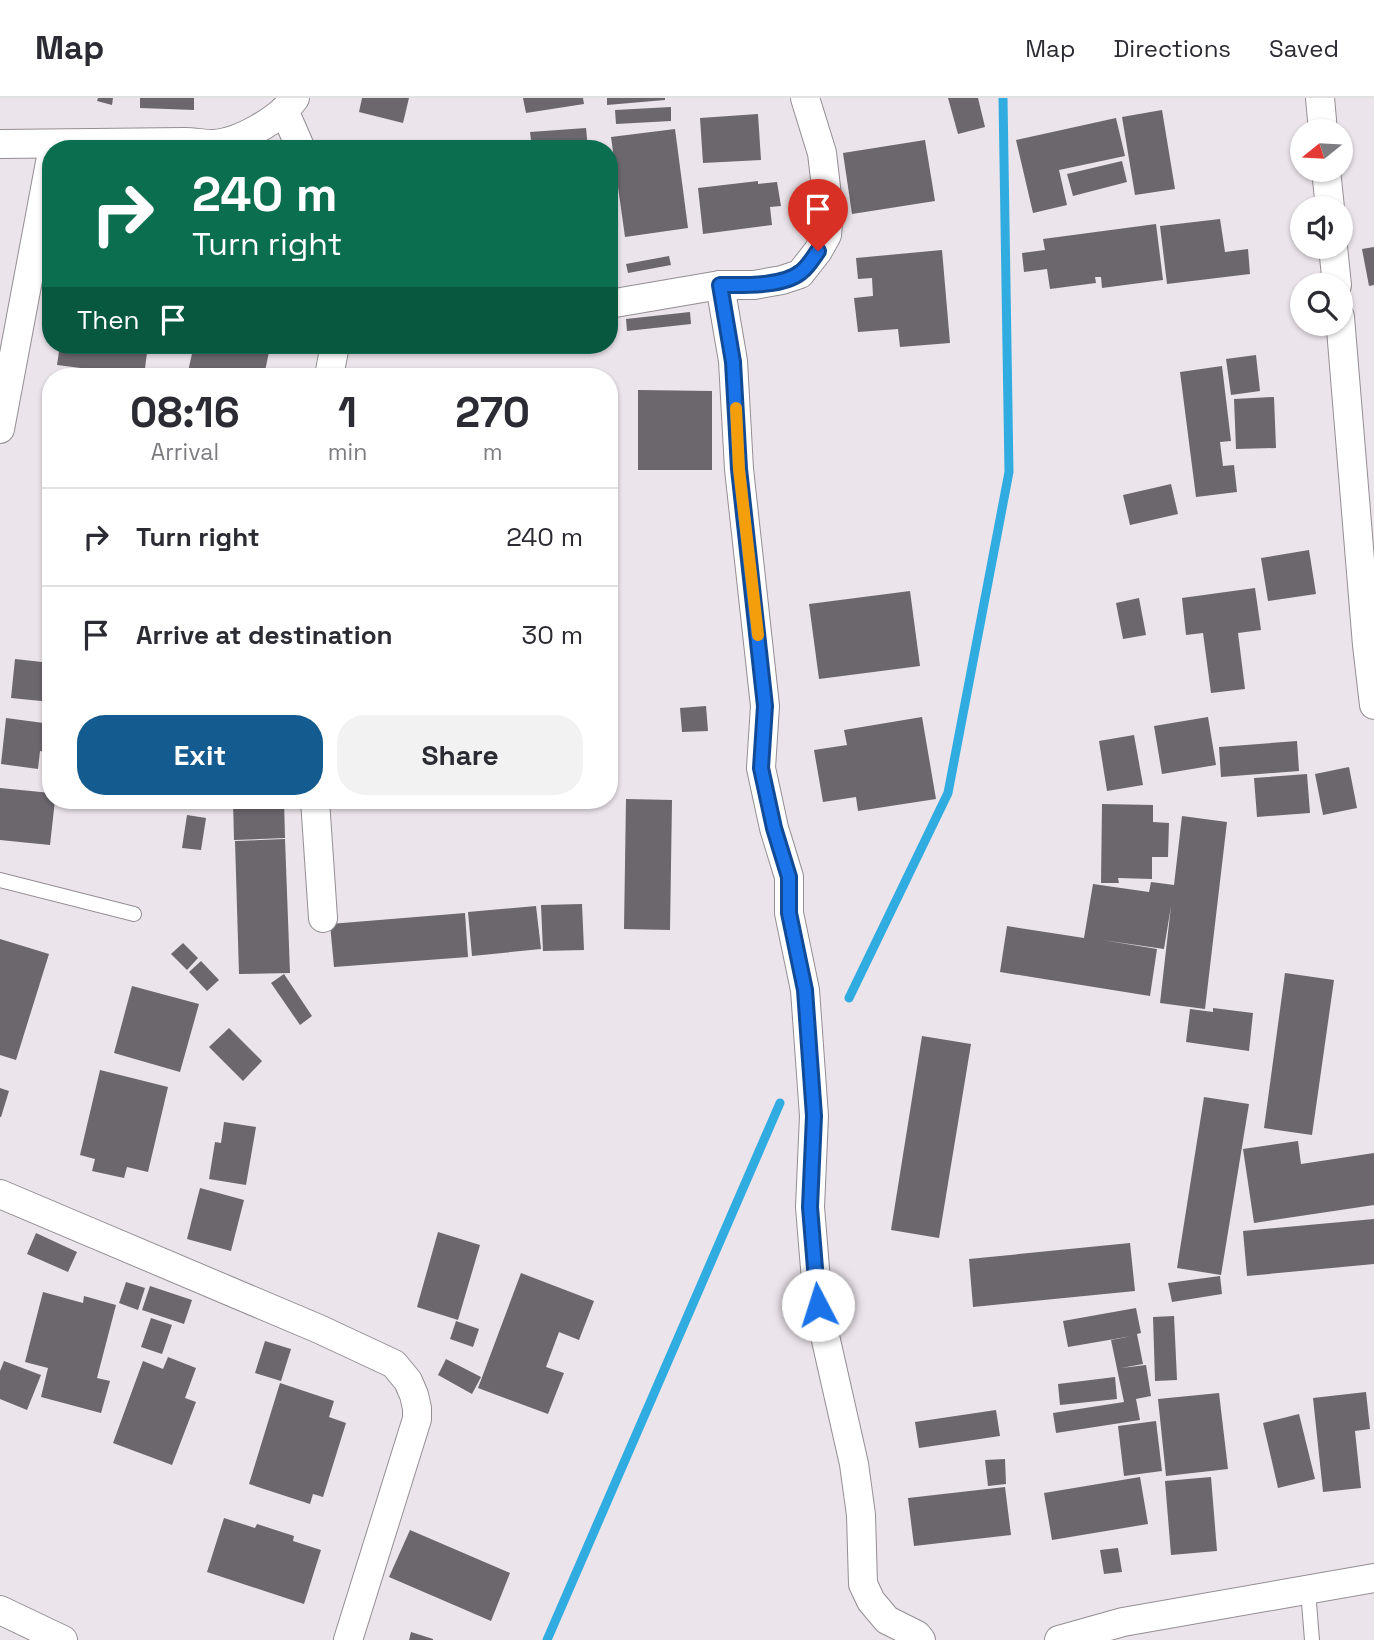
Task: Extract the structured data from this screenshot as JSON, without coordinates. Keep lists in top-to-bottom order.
{
  "north": "left",
  "page": {
    "header": "Map",
    "nav": ["Map", "Directions", "Saved"],
    "turn": ["240 m", "Turn right"],
    "then": "Then",
    "eta": [
      "08:16",
      "Arrival",
      "1",
      "min",
      "270",
      "m"
    ],
    "list": [
      {
        "name": "Turn right",
        "value": "240 m"
      },
      {
        "name": "Arrive at destination",
        "value": "30 m"
      }
    ],
    "buttons": ["Exit", "Share"]
  }
}
